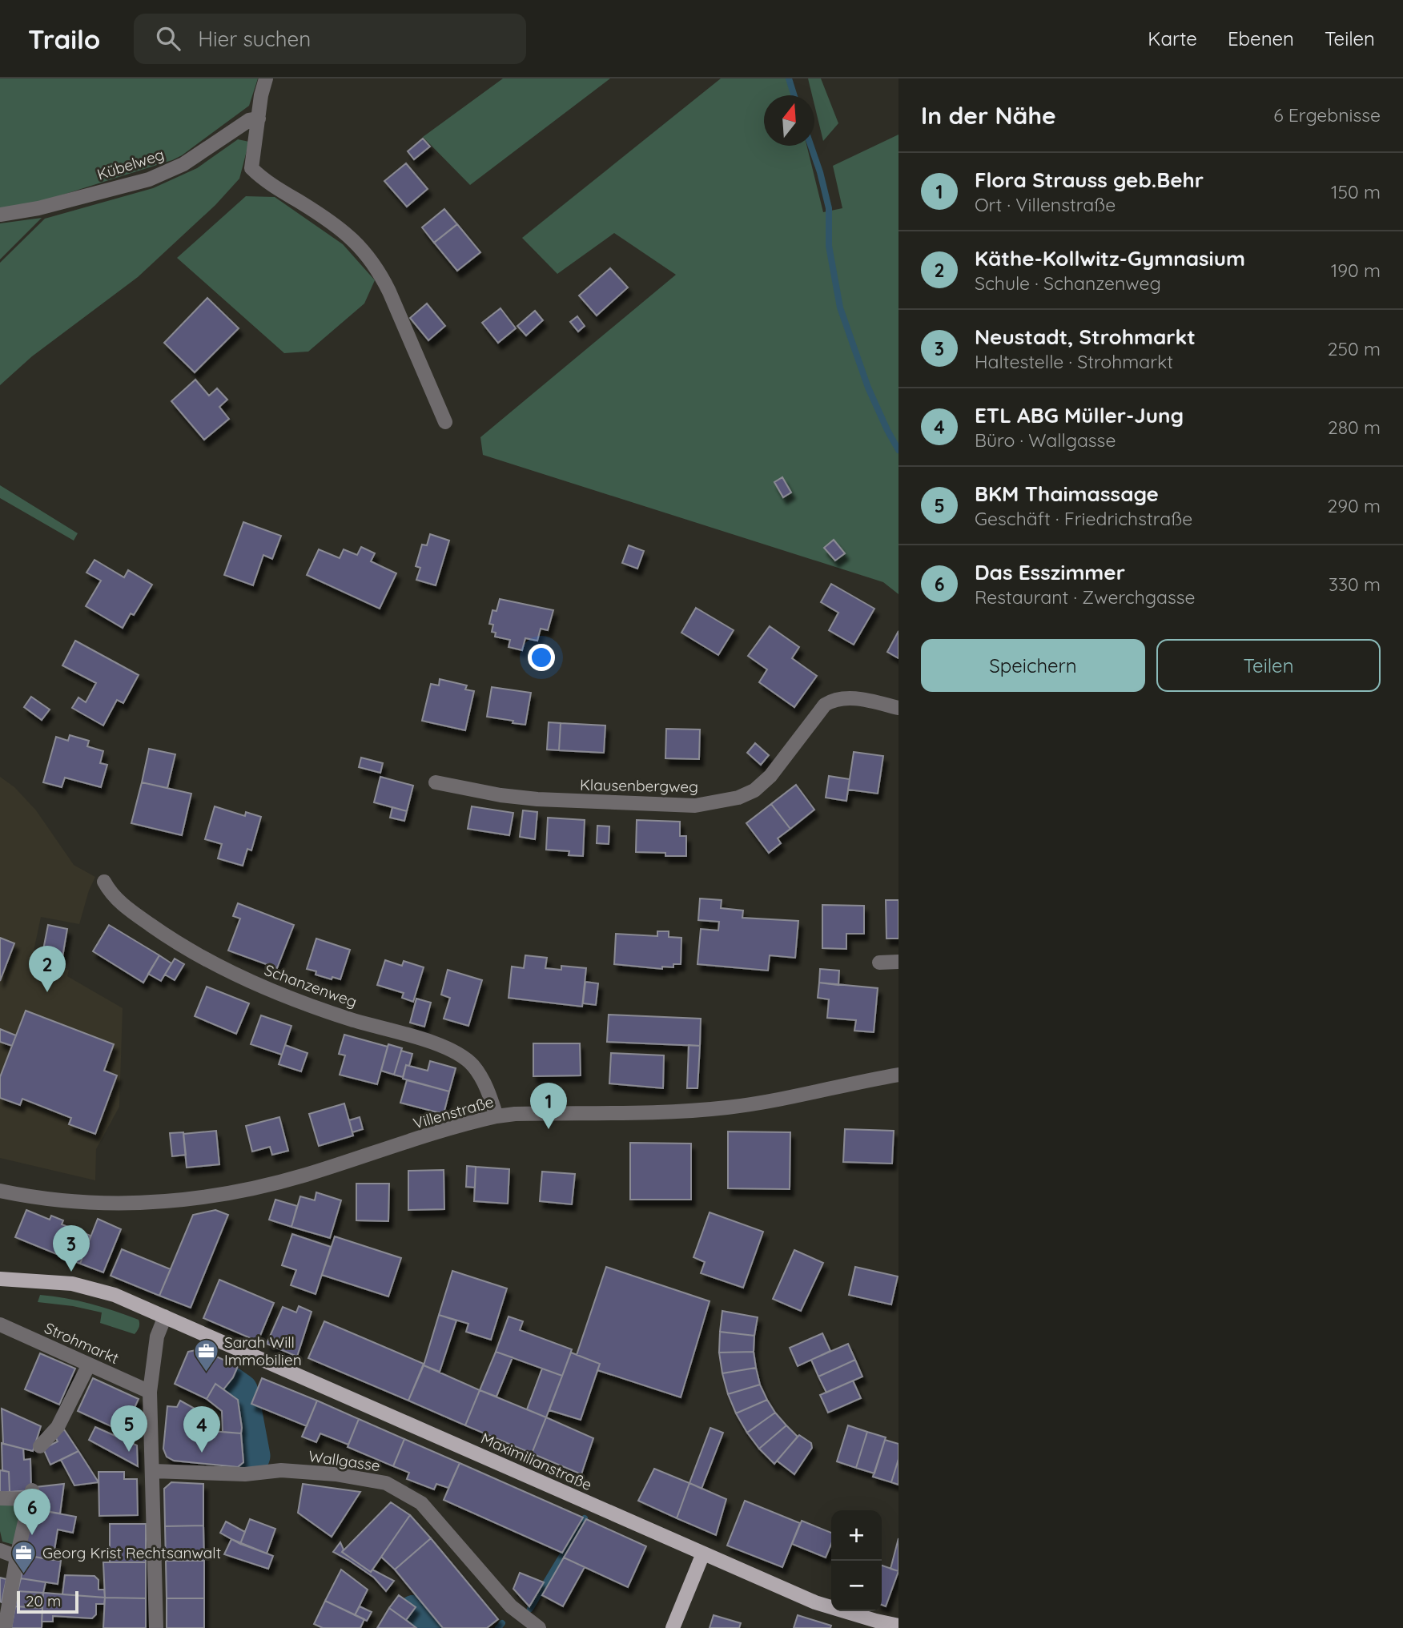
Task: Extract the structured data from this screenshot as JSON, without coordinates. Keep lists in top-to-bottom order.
{
  "streets": {
    "main road": ["Maximilianstraße"],
    "street": [
      "Kübelweg",
      "Klausenbergweg",
      "Schanzenweg",
      "Villenstraße",
      "Strohmarkt",
      "Wallgasse"
    ]
  },
  "crossings": [
    ["Schanzenweg", "Villenstraße"]
  ],
  "places": {
    "office": ["Sarah Will Immobilien", "Georg Krist Rechtsanwalt"]
  },
  "scale_bar": "20 m",
  "north": "top",
  "page": {
    "header": "Trailo",
    "search": "Hier suchen",
    "nav": ["Karte", "Ebenen", "Teilen"],
    "heading": ["In der Nähe", "6 Ergebnisse"],
    "list": [
      {
        "mark": "1",
        "name": "Flora Strauss geb.Behr",
        "note": "Ort · Villenstraße",
        "value": "150 m"
      },
      {
        "mark": "2",
        "name": "Käthe-Kollwitz-Gymnasium",
        "note": "Schule · Schanzenweg",
        "value": "190 m"
      },
      {
        "mark": "3",
        "name": "Neustadt, Strohmarkt",
        "note": "Haltestelle · Strohmarkt",
        "value": "250 m"
      },
      {
        "mark": "4",
        "name": "ETL ABG Müller-Jung",
        "note": "Büro · Wallgasse",
        "value": "280 m"
      },
      {
        "mark": "5",
        "name": "BKM Thaimassage",
        "note": "Geschäft · Friedrichstraße",
        "value": "290 m"
      },
      {
        "mark": "6",
        "name": "Das Esszimmer",
        "note": "Restaurant · Zwerchgasse",
        "value": "330 m"
      }
    ],
    "buttons": ["Speichern", "Teilen"],
    "pins": [
      "2",
      "1",
      "3",
      "5",
      "4",
      "6"
    ],
    "map_buttons": ["+", "−"],
    "scale": "20 m"
  }
}
